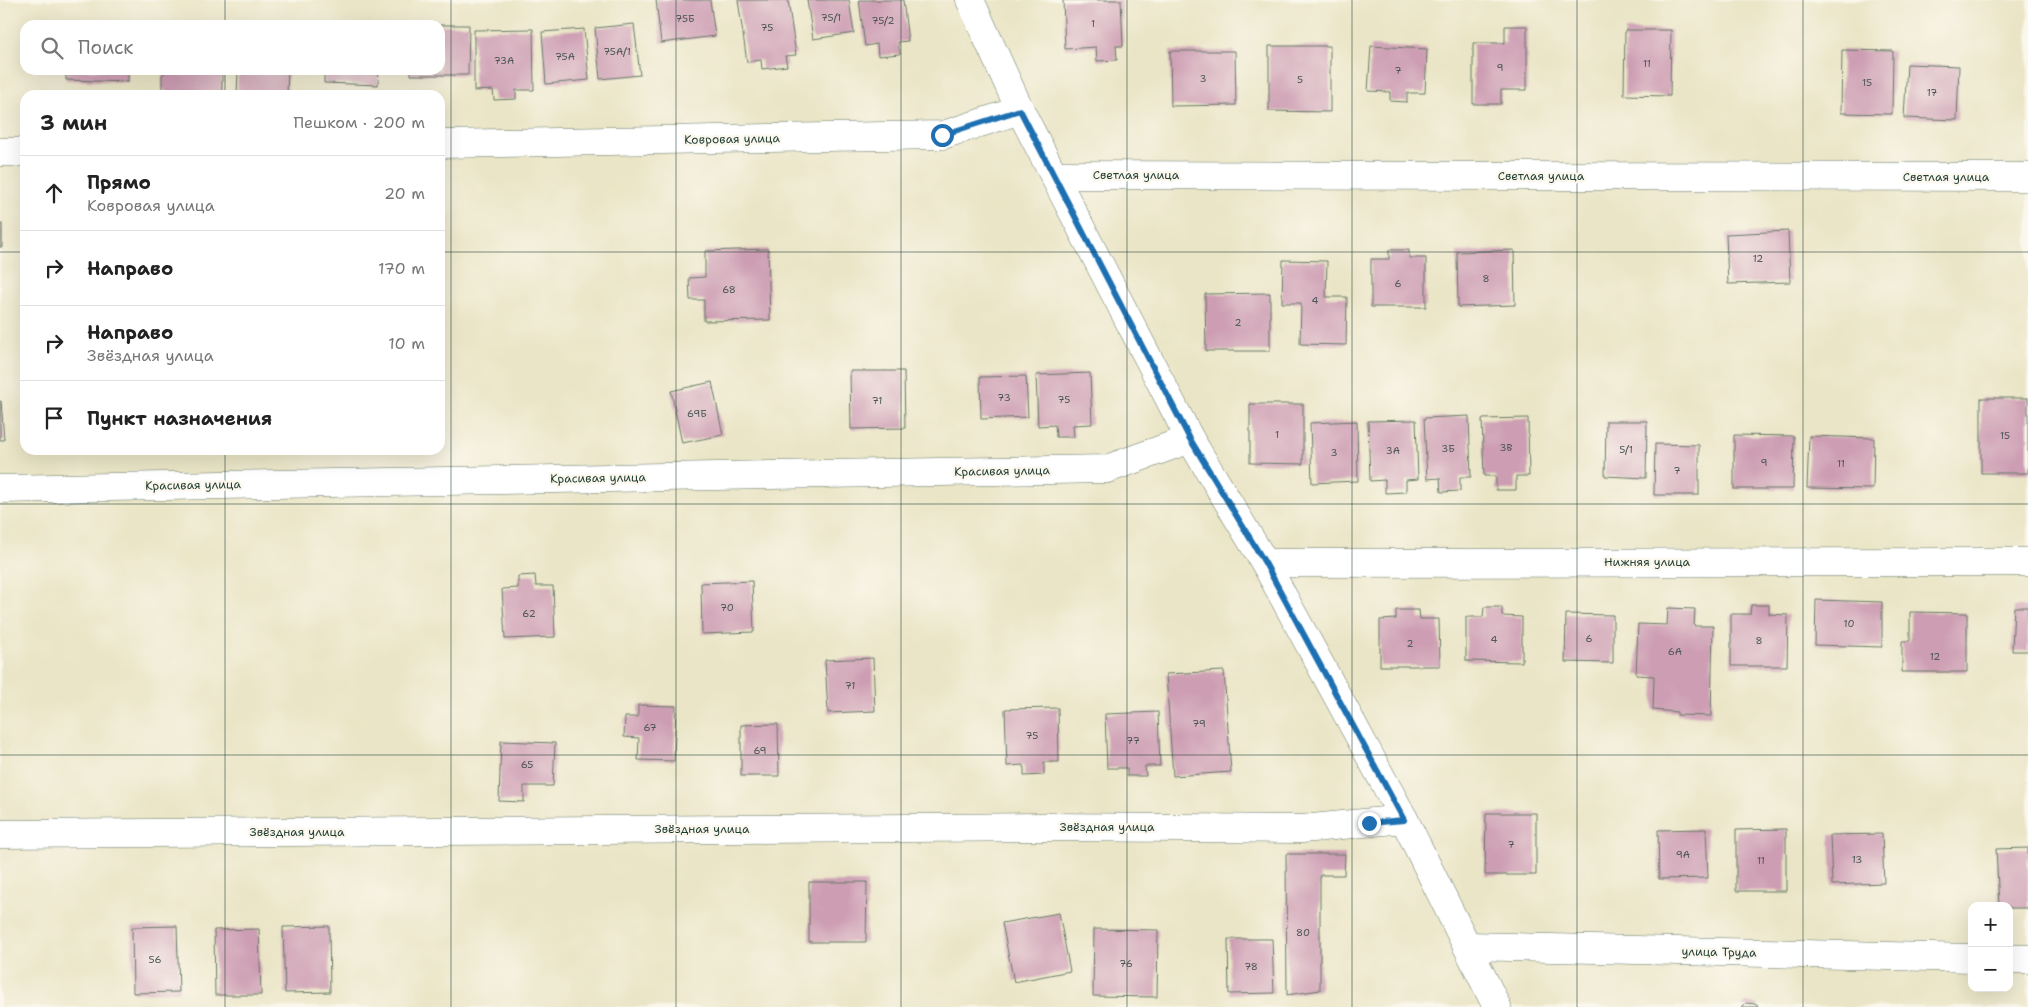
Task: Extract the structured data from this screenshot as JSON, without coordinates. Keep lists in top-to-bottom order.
{
  "streets": {
    "street": [
      "Ковровая улица",
      "Светлая улица",
      "Красивая улица",
      "Нижняя улица",
      "Звёздная улица",
      "улица Труда"
    ]
  },
  "house_numbers": [
    "75/1",
    "75Б",
    "75/2",
    "1",
    "75",
    "75А/1",
    "75А",
    "73А",
    "11",
    "9",
    "7",
    "3",
    "5",
    "15",
    "17",
    "12",
    "8",
    "6",
    "68",
    "4",
    "2",
    "73",
    "75",
    "71",
    "69Б",
    "1",
    "15",
    "3В",
    "3Б",
    "5/1",
    "3А",
    "3",
    "9",
    "11",
    "7",
    "70",
    "62",
    "10",
    "6",
    "4",
    "8",
    "2",
    "6А",
    "12",
    "71",
    "79",
    "67",
    "75",
    "77",
    "69",
    "65",
    "7",
    "9А",
    "13",
    "11",
    "80",
    "56",
    "76",
    "78"
  ],
  "page": {
    "search": "Поиск",
    "heading": ["3 мин", "Пешком · 200 m"],
    "list": [
      ["Прямо", "Ковровая улица", "20 m"],
      ["Направо", "170 m"],
      ["Направо", "Звёздная улица", "10 m"],
      "Пункт назначения"
    ],
    "map_buttons": ["+", "−"]
  }
}
